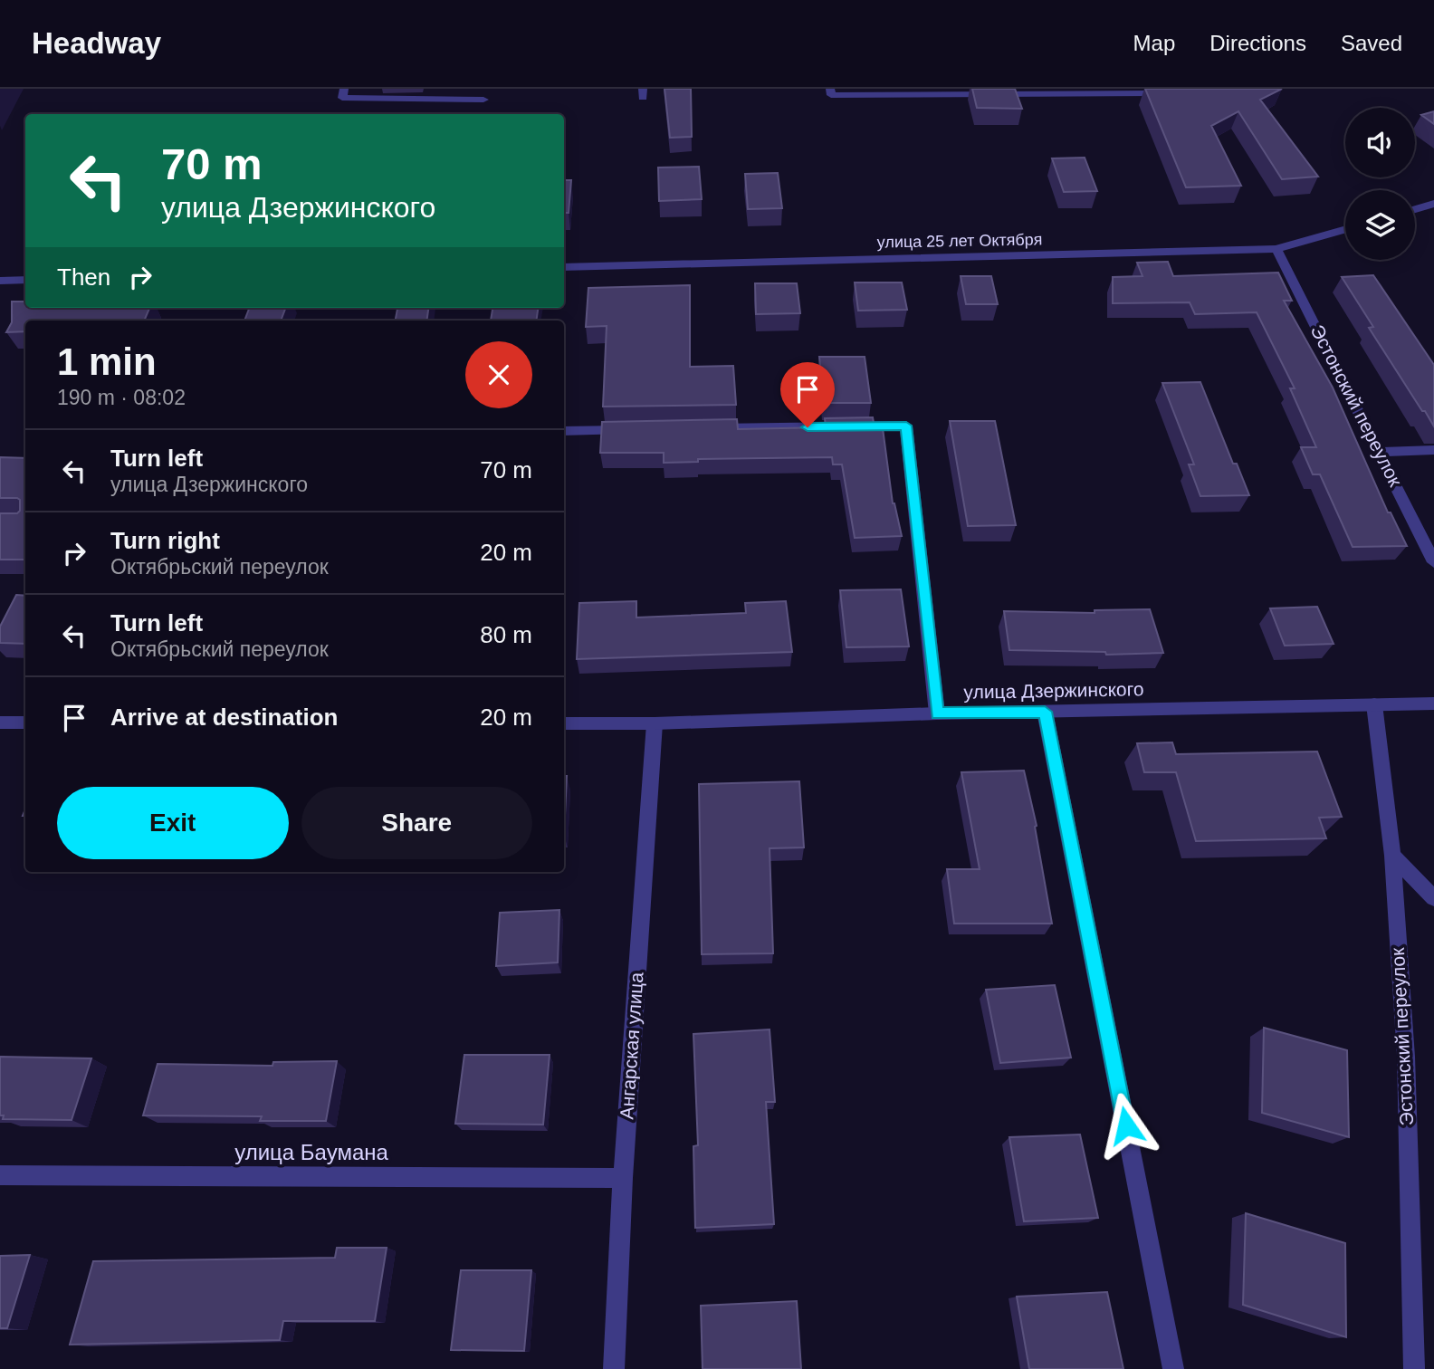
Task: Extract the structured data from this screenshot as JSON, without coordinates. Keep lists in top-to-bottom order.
{
  "streets": {
    "street": [
      "улица 25 лет Октября",
      "Эстонский переулок",
      "улица Дзержинского",
      "Ангарская улица",
      "улица Баумана"
    ]
  },
  "crossings": [
    ["улица 25 лет Октября", "Эстонский переулок"],
    ["Эстонский переулок", "улица Дзержинского"],
    ["улица Дзержинского", "Ангарская улица"],
    ["Ангарская улица", "улица Баумана"]
  ],
  "page": {
    "header": "Headway",
    "nav": ["Map", "Directions", "Saved"],
    "turn": ["70 m", "улица Дзержинского"],
    "then": "Then",
    "heading": ["1 min", "190 m · 08:02"],
    "list": [
      {
        "name": "Turn left",
        "note": "улица Дзержинского",
        "value": "70 m"
      },
      {
        "name": "Turn right",
        "note": "Октябрьский переулок",
        "value": "20 m"
      },
      {
        "name": "Turn left",
        "note": "Октябрьский переулок",
        "value": "80 m"
      },
      {
        "name": "Arrive at destination",
        "value": "20 m"
      }
    ],
    "buttons": ["Exit", "Share"]
  }
}
